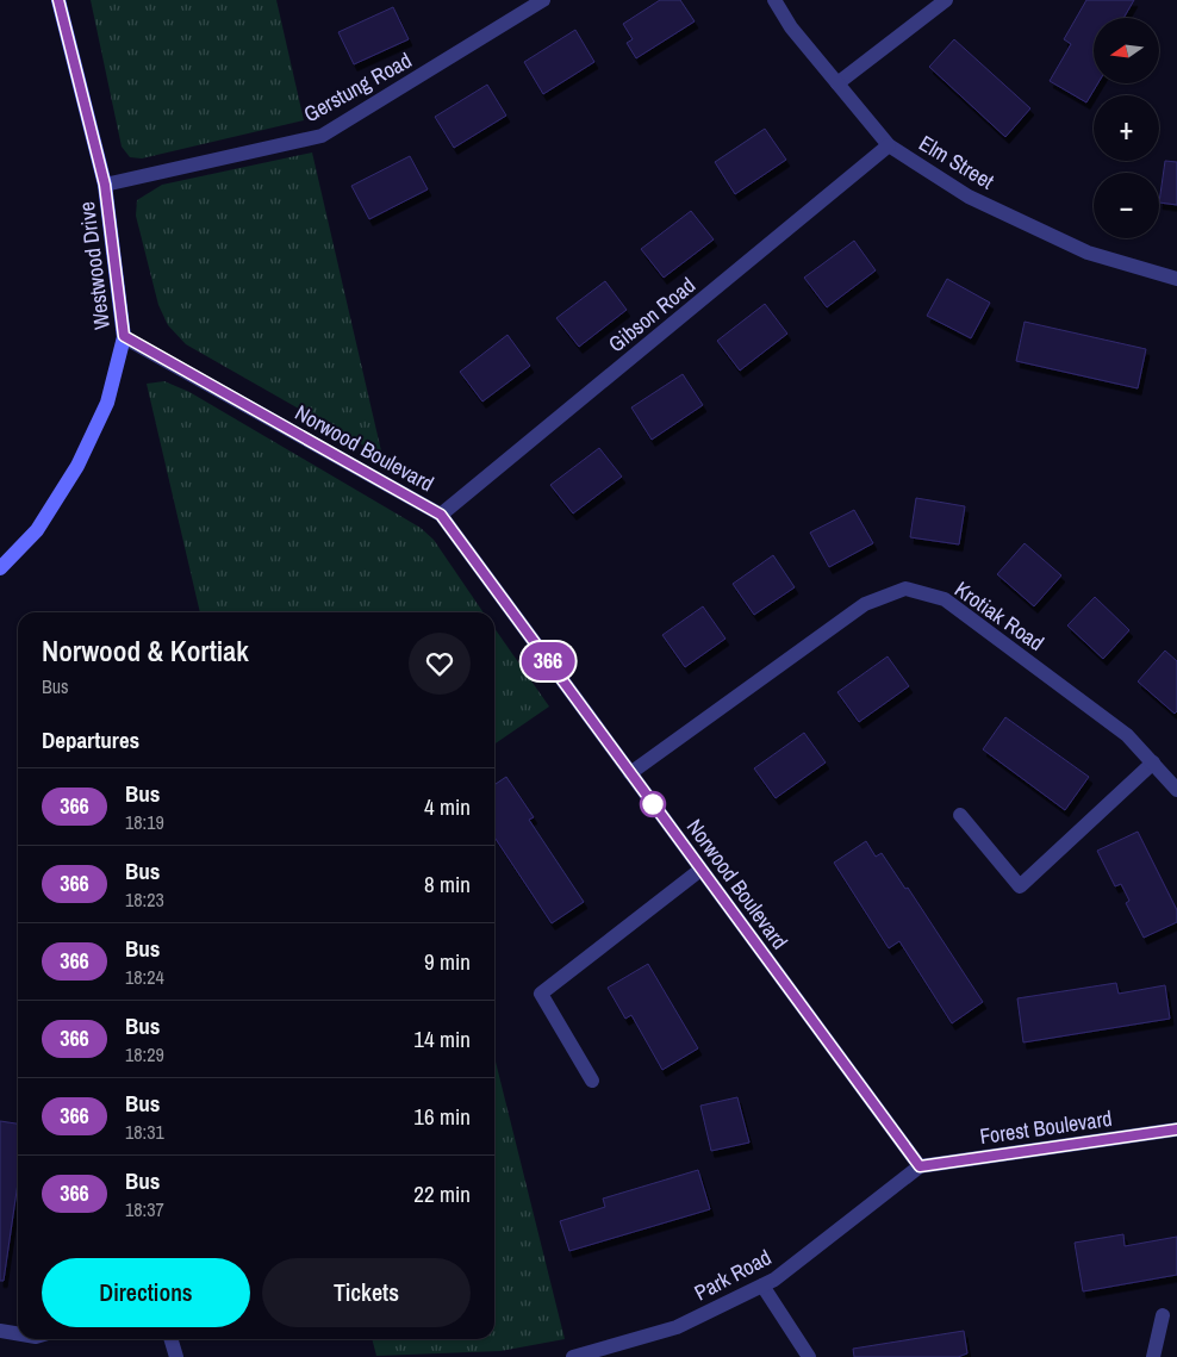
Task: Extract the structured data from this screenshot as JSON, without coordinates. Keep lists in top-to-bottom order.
{
  "streets": {
    "street": [
      "Gerstung Road",
      "Elm Street",
      "Westwood Drive",
      "Gibson Road",
      "Norwood Boulevard",
      "Krotiak Road",
      "Forest Boulevard",
      "Park Road"
    ]
  },
  "crossings": [
    ["Gerstung Road", "Westwood Drive"],
    ["Elm Street", "Gibson Road"],
    ["Westwood Drive", "Norwood Boulevard"],
    ["Gibson Road", "Norwood Boulevard"],
    ["Norwood Boulevard", "Krotiak Road"],
    ["Norwood Boulevard", "Forest Boulevard"],
    ["Norwood Boulevard", "Park Road"],
    ["Forest Boulevard", "Park Road"]
  ],
  "lines": ["bus line 366"],
  "north": "left",
  "page": {
    "on_map": "366",
    "map_buttons": ["+", "−"],
    "heading": [
      ["Norwood & Kortiak", "Bus"],
      "Departures"
    ],
    "list": [
      {
        "mark": "366",
        "name": "Bus",
        "note": "18:19",
        "value": "4 min"
      },
      {
        "mark": "366",
        "name": "Bus",
        "note": "18:23",
        "value": "8 min"
      },
      {
        "mark": "366",
        "name": "Bus",
        "note": "18:24",
        "value": "9 min"
      },
      {
        "mark": "366",
        "name": "Bus",
        "note": "18:29",
        "value": "14 min"
      },
      {
        "mark": "366",
        "name": "Bus",
        "note": "18:31",
        "value": "16 min"
      },
      {
        "mark": "366",
        "name": "Bus",
        "note": "18:37",
        "value": "22 min"
      }
    ],
    "buttons": ["Directions", "Tickets"]
  }
}
